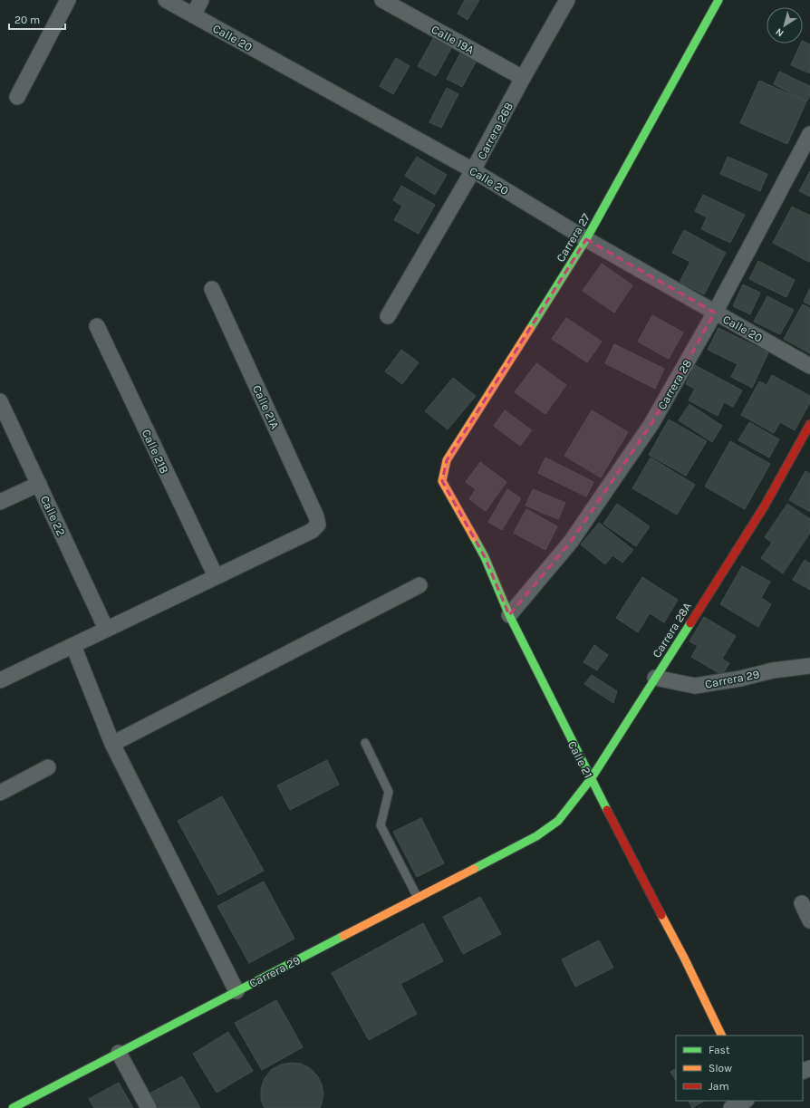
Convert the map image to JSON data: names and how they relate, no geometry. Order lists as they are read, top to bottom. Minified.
{"streets":{"street":["Calle 20","Calle 19A","Carrera 26B","Carrera 27","Carrera 28","Calle 21A","Calle 21B","Calle 22","Carrera 28A","Carrera 29","Calle 21"]},"crossings":[["Calle 20","Carrera 26B"],["Calle 20","Carrera 27"],["Calle 20","Carrera 28"],["Calle 19A","Carrera 26B"],["Carrera 27","Calle 21"],["Carrera 28","Calle 21"],["Calle 21A","Calle 21B"],["Carrera 28A","Carrera 29"],["Carrera 28A","Calle 21"]],"legend":["Fast","Slow","Jam"],"scale_bar":"20 m","north":"bottom left"}
